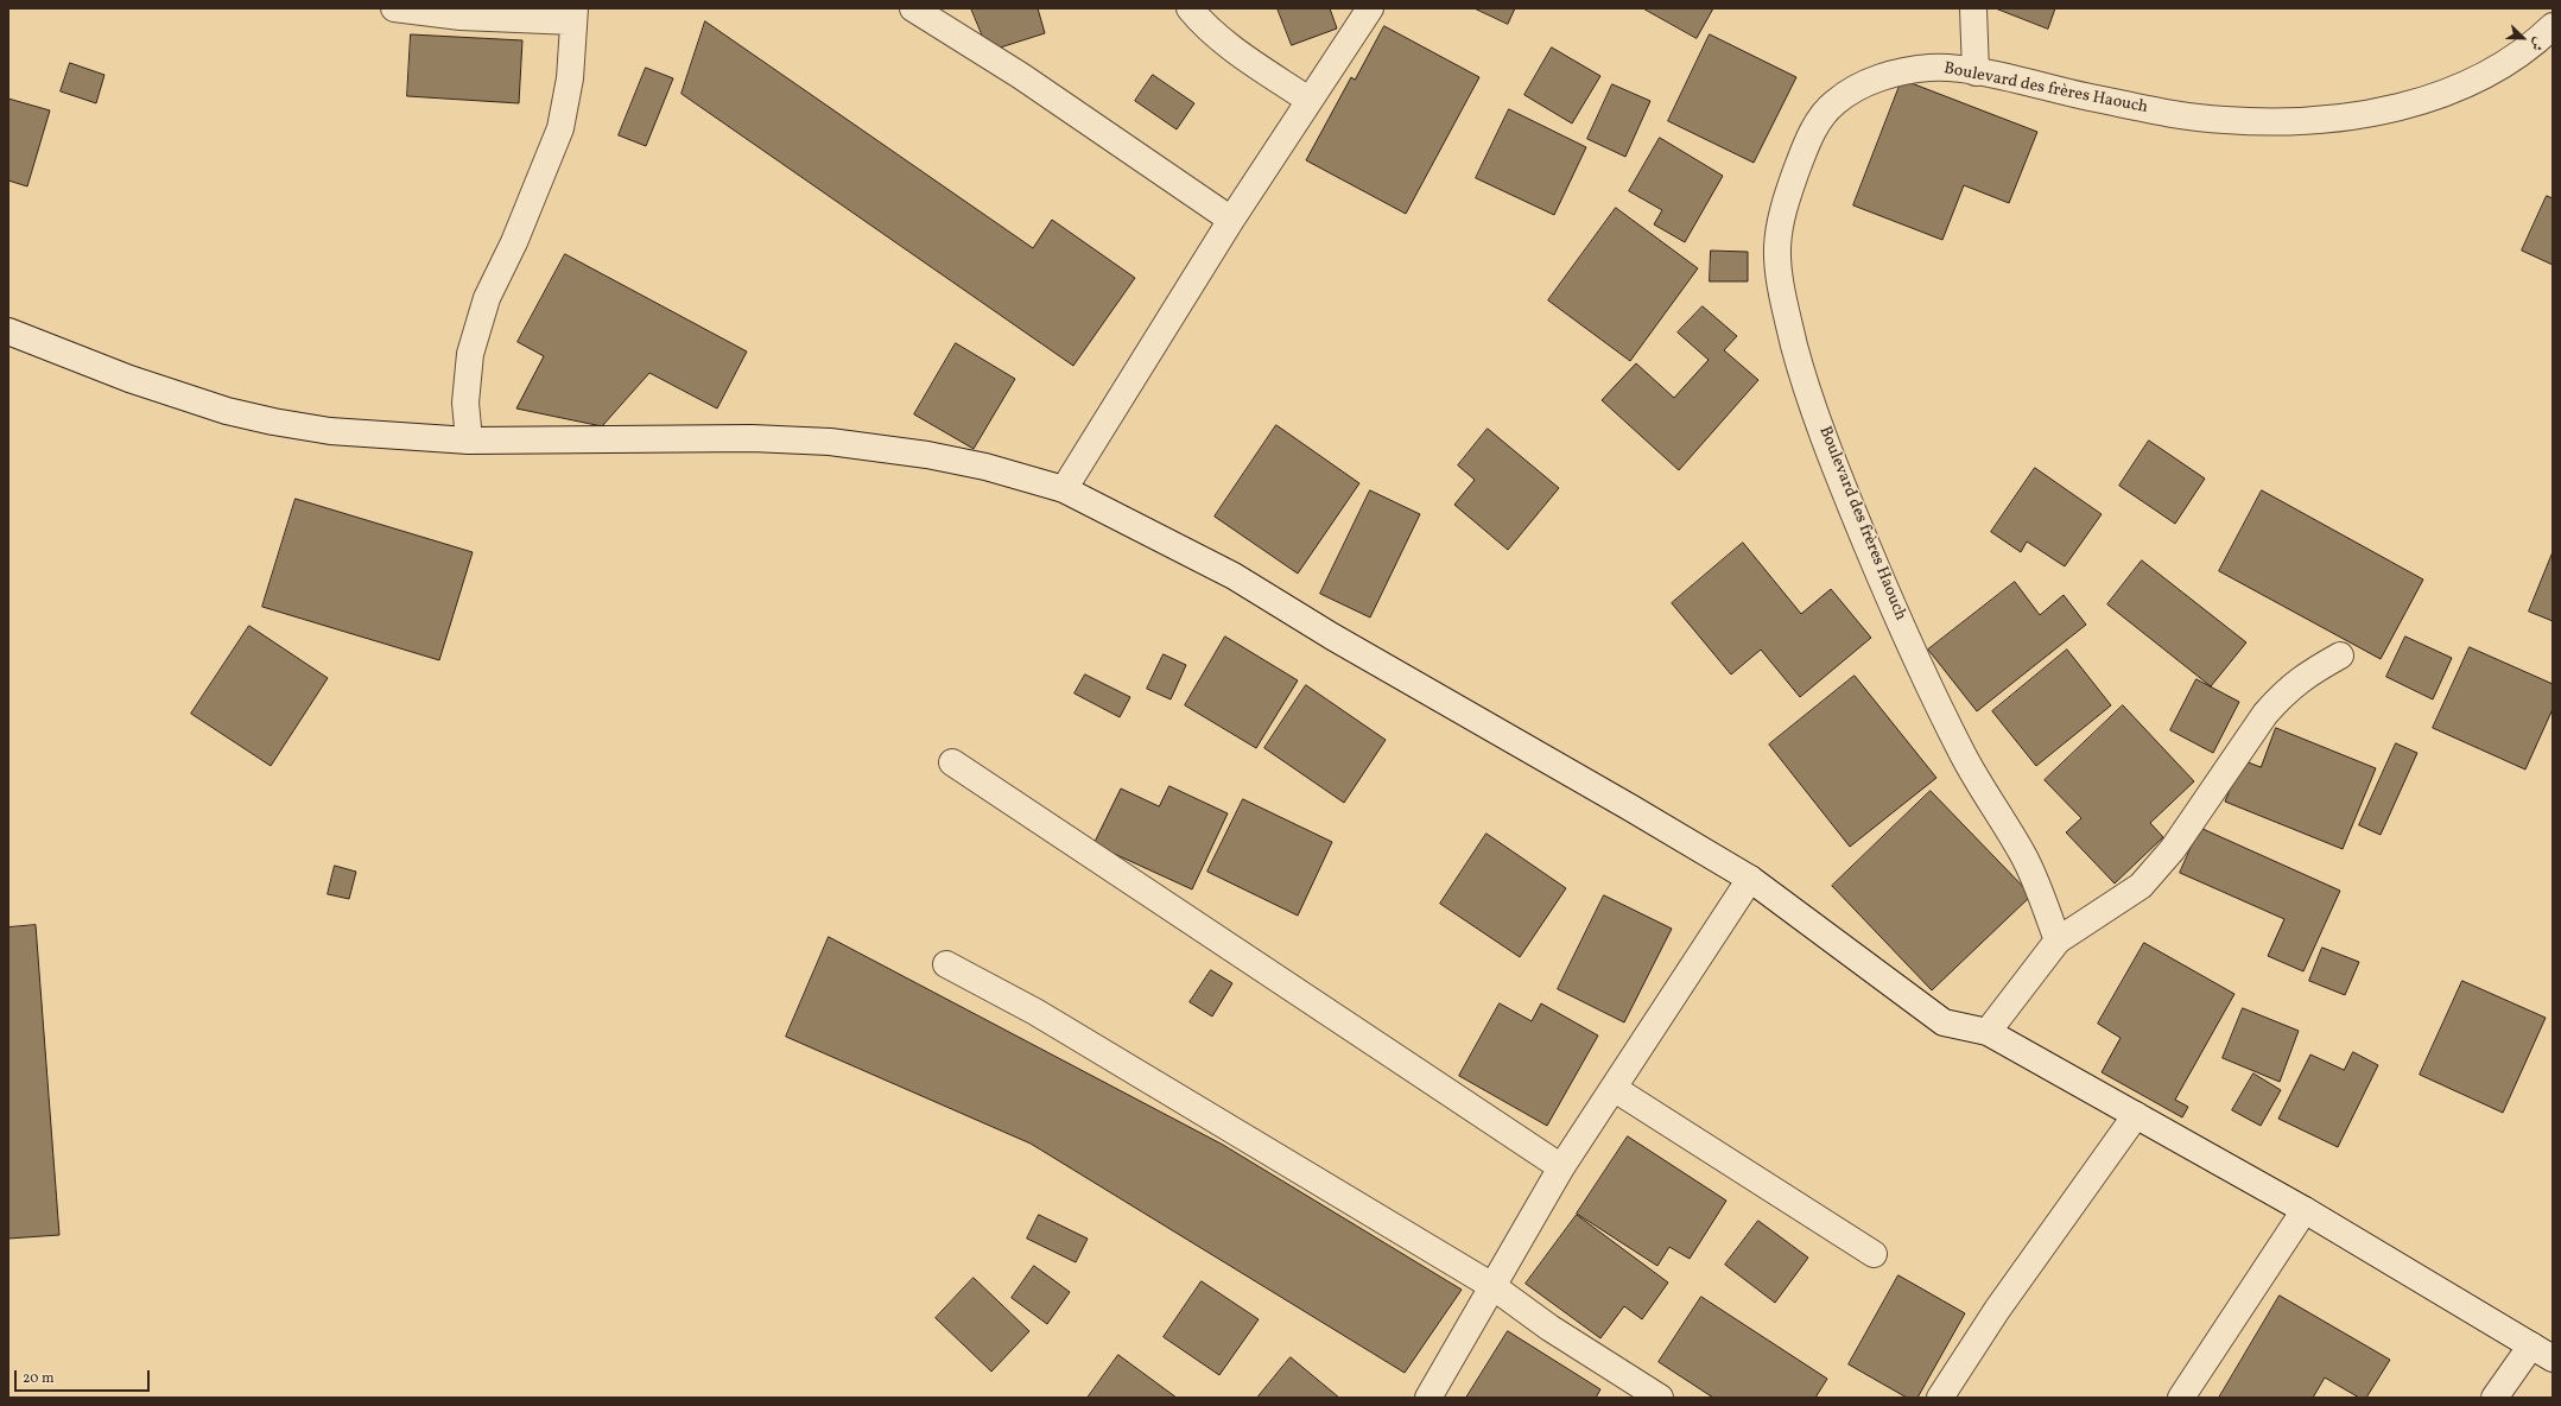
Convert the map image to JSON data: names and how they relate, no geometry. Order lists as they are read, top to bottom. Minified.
{"streets":{"street":["Boulevard des frères Haouch"]},"scale_bar":"20 m","north":"bottom right"}
